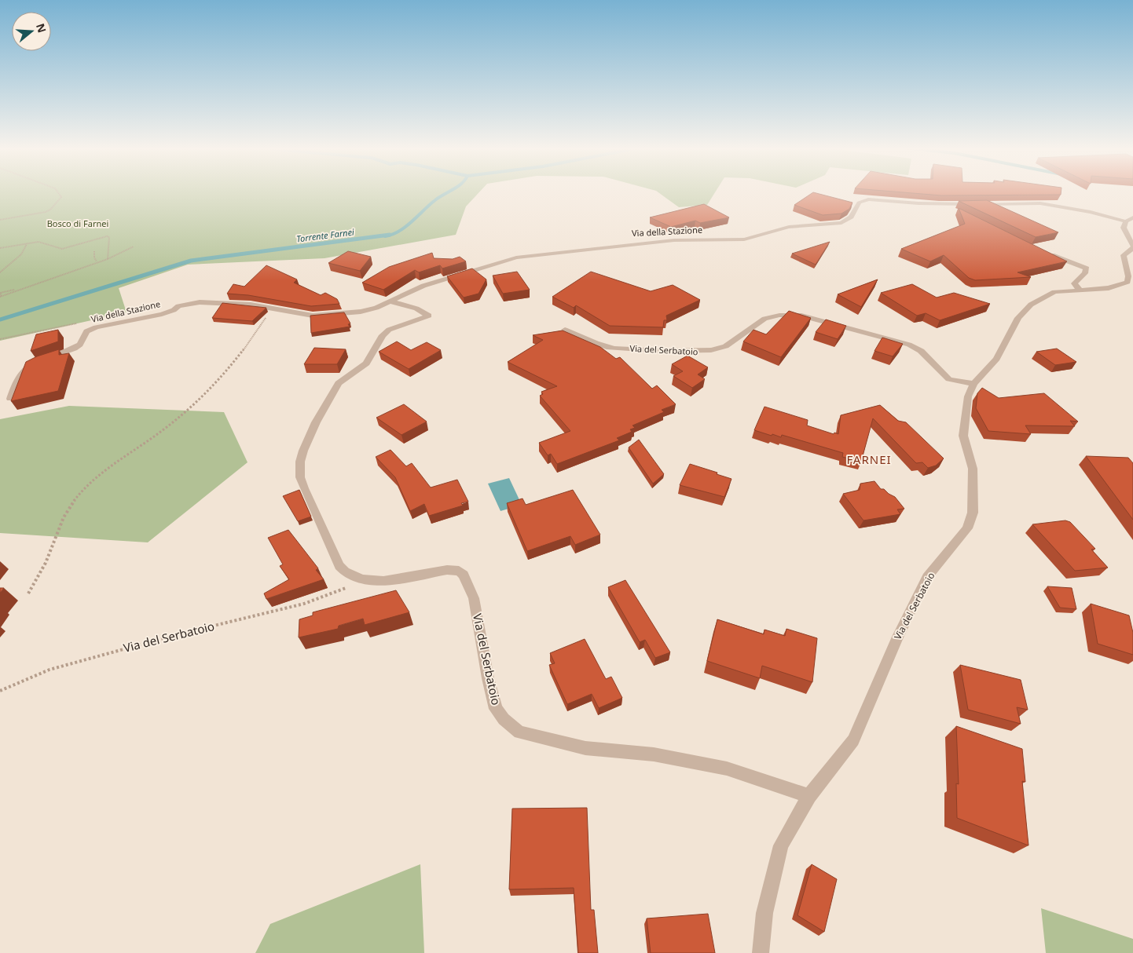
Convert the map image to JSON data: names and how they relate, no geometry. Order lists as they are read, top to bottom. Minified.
{"streets":{"street":["Via della Stazione","Via del Serbatoio"]},"crossings":[["Via della Stazione","Via del Serbatoio"]],"districts":["FARNEI"],"water":["Torrente Farnei"],"parks":["Bosco di Farnei"],"north":"right"}
